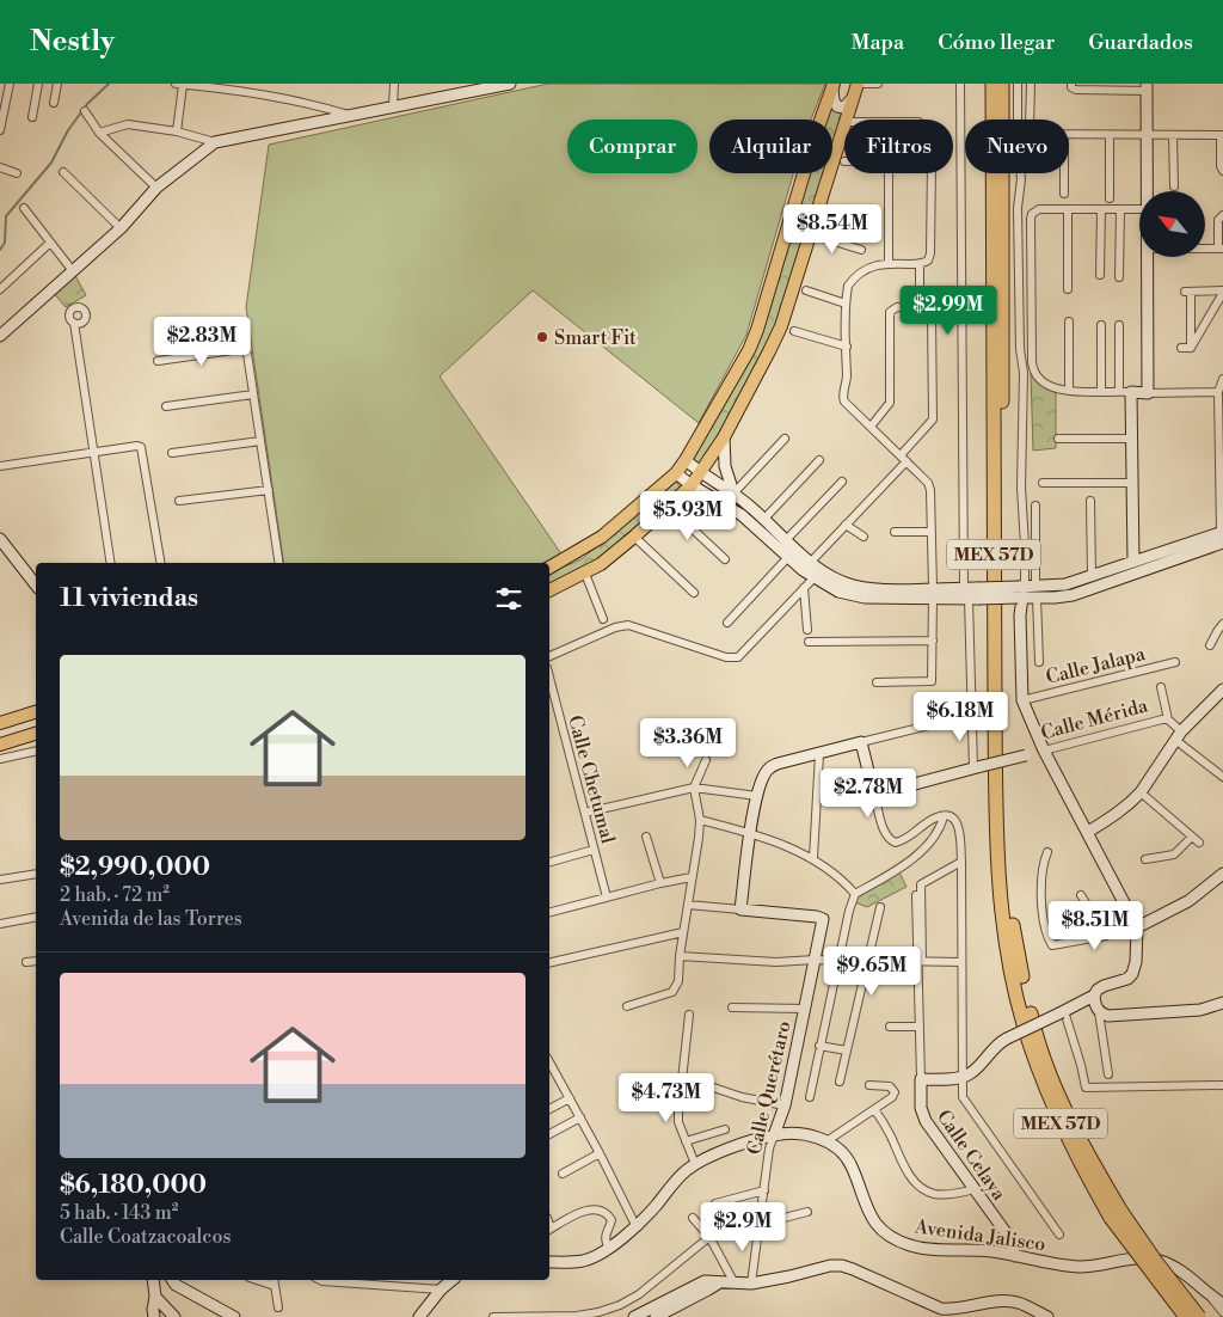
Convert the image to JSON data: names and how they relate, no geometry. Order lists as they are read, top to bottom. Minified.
{"streets":{"highway":["MEX 57D"],"street":["Calle Jalapa","Calle Mérida","Calle Chetumal","Calle Querétaro","Calle Celaya","Avenida Jalisco"]},"crossings":[["Calle Querétaro","Avenida Jalisco"],["Calle Celaya","Avenida Jalisco"]],"places":["Smart Fit"],"north":"top left","page":{"header":"Nestly","nav":["Mapa","Cómo llegar","Guardados"],"chip":["Comprar","Alquilar","Filtros","Nuevo"],"price":["$8.54M","$2.99M","$2.83M","$5.93M","$6.18M","$3.36M","$2.78M","$8.51M","$9.65M","$4.73M","$2.9M"],"heading":"11 viviendas","list":[{"name":"$2,990,000","note":"2 hab. · 72 m² · Avenida de las Torres"},{"name":"$6,180,000","note":"5 hab. · 143 m² · Calle Coatzacoalcos"}]}}
